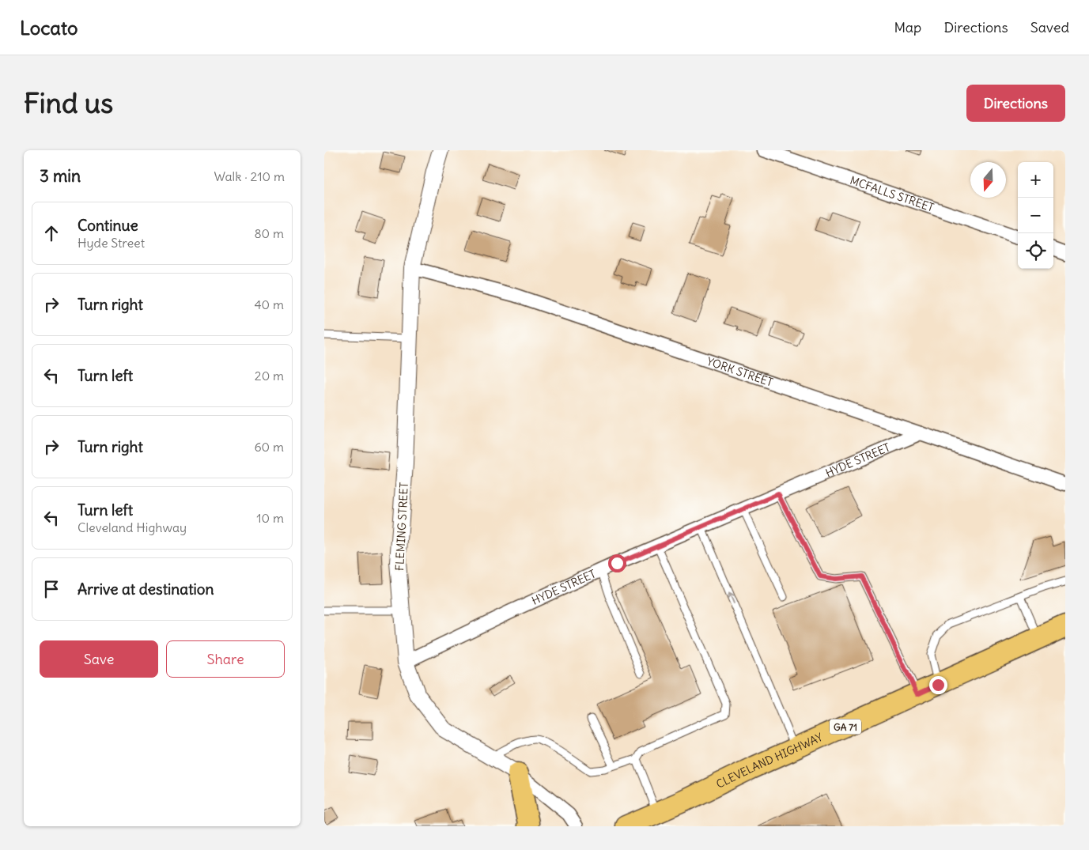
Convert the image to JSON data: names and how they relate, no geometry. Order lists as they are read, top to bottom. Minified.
{"streets":{"main road":["GA 71","CLEVELAND HIGHWAY"],"street":["MCFALLS STREET","YORK STREET","HYDE STREET","FLEMING STREET"]},"crossings":[["YORK STREET","HYDE STREET"],["YORK STREET","FLEMING STREET"],["HYDE STREET","FLEMING STREET"]],"north":"bottom","page":{"header":"Locato","nav":["Map","Directions","Saved"],"buttons":["Directions",["Save","Share"]],"title":"Find us","heading":["3 min","Walk · 210 m"],"map_buttons":["+","−"],"list":[["Continue","Hyde Street","80 m"],["Turn right","40 m"],["Turn left","20 m"],["Turn right","60 m"],["Turn left","Cleveland Highway","10 m"],"Arrive at destination"]}}
